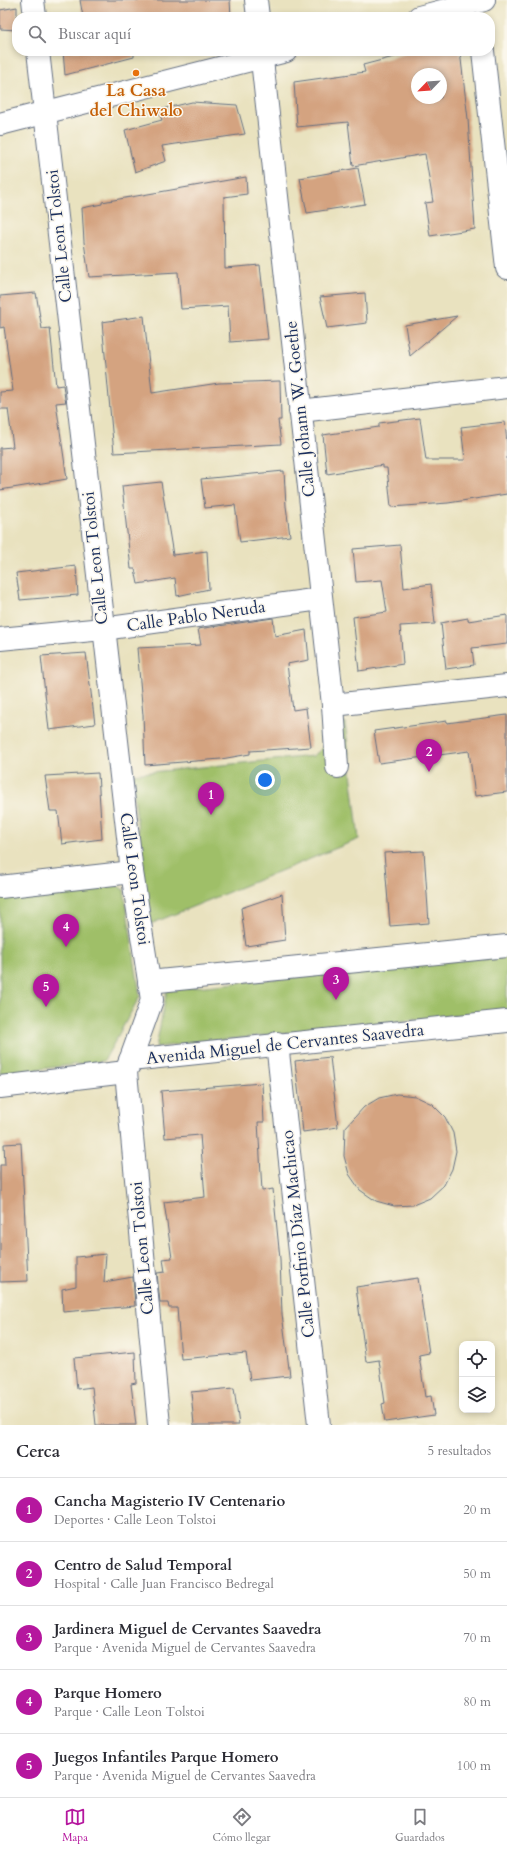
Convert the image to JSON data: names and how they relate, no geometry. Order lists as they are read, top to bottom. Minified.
{"streets":{"street":["Calle Leon Tolstoi","Calle Johann W. Goethe","Calle Pablo Neruda","Avenida Miguel de Cervantes Saavedra","Calle Porfirio Díaz Machicao"]},"crossings":[["Calle Leon Tolstoi","Calle Pablo Neruda"],["Calle Leon Tolstoi","Avenida Miguel de Cervantes Saavedra"],["Calle Johann W. Goethe","Calle Pablo Neruda"],["Avenida Miguel de Cervantes Saavedra","Calle Porfirio Díaz Machicao"]],"places":["La Casa del Chiwalo"],"north":"bottom left","page":{"search":"Buscar aquí","pins":["2","1","4","3","5"],"heading":["Cerca","5 resultados"],"list":[{"mark":"1","name":"Cancha Magisterio IV Centenario","note":"Deportes · Calle Leon Tolstoi","value":"20 m"},{"mark":"2","name":"Centro de Salud Temporal","note":"Hospital · Calle Juan Francisco Bedregal","value":"50 m"},{"mark":"3","name":"Jardinera Miguel de Cervantes Saavedra","note":"Parque · Avenida Miguel de Cervantes Saavedra","value":"70 m"},{"mark":"4","name":"Parque Homero","note":"Parque · Calle Leon Tolstoi","value":"80 m"},{"mark":"5","name":"Juegos Infantiles Parque Homero","note":"Parque · Avenida Miguel de Cervantes Saavedra","value":"100 m"}],"nav":["Mapa","Cómo llegar","Guardados"]}}
